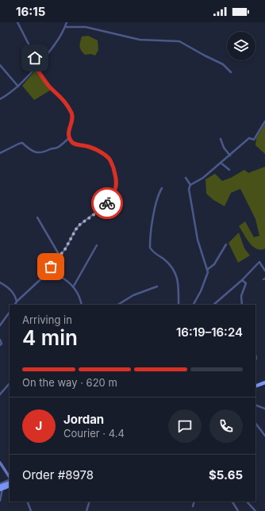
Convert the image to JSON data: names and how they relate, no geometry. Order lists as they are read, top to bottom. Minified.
{"page":{"status":"16:15","heading":["4 min","Arriving in","16:19–16:24"],"panel":["Jordan","Courier · 4.4","Order #8978","$5.65"],"bar":"On the way · 620 m","round":"J"}}
